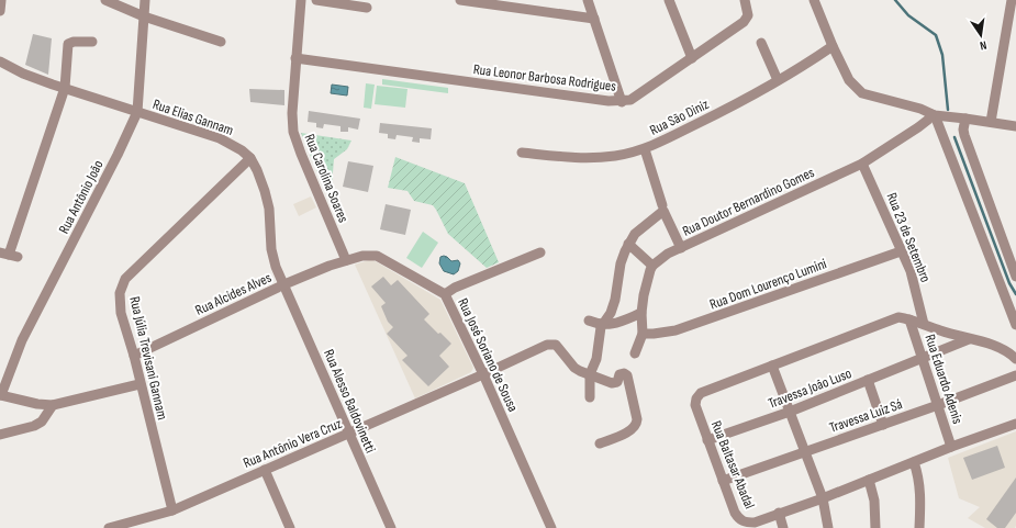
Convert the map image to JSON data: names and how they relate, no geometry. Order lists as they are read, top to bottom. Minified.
{"streets":{"street":["Rua Leonor Barbosa Rodrigues","Rua Elias Gannam","Rua São Diniz","Rua Carolina Soares","Rua Antônio João","Rua Doutor Bernardino Gomes","Rua 23 de Setembro","Rua Dom Lourenço Lumini","Rua Alcides Alves","Rua José Soriano de Sousa","Rua Júlia Trevisani Gannam","Rua Eduardo Adenis","Travessa João Luso","Rua Alesso Baldovinetti","Travessa Luiz Sá","Rua Antônio Vera Cruz","Rua Baltasar Abadal"]},"crossings":[["Rua Leonor Barbosa Rodrigues","Rua Carolina Soares"],["Rua Elias Gannam","Rua Antônio João"],["Rua Elias Gannam","Rua Alcides Alves"],["Rua Elias Gannam","Rua Júlia Trevisani Gannam"],["Rua Elias Gannam","Rua Alesso Baldovinetti"],["Rua Carolina Soares","Rua Alcides Alves"],["Rua Carolina Soares","Rua José Soriano de Sousa"],["Rua Doutor Bernardino Gomes","Rua 23 de Setembro"],["Rua 23 de Setembro","Rua Dom Lourenço Lumini"],["Rua 23 de Setembro","Rua Baltasar Abadal"],["Rua Alcides Alves","Rua José Soriano de Sousa"],["Rua Alcides Alves","Rua Júlia Trevisani Gannam"],["Rua Alcides Alves","Rua Alesso Baldovinetti"],["Rua José Soriano de Sousa","Rua Antônio Vera Cruz"],["Rua Júlia Trevisani Gannam","Rua Antônio Vera Cruz"],["Rua Eduardo Adenis","Travessa João Luso"],["Rua Eduardo Adenis","Travessa Luiz Sá"],["Rua Eduardo Adenis","Rua Baltasar Abadal"],["Travessa João Luso","Rua Baltasar Abadal"],["Rua Alesso Baldovinetti","Rua Antônio Vera Cruz"],["Travessa Luiz Sá","Rua Baltasar Abadal"]],"north":"bottom"}
